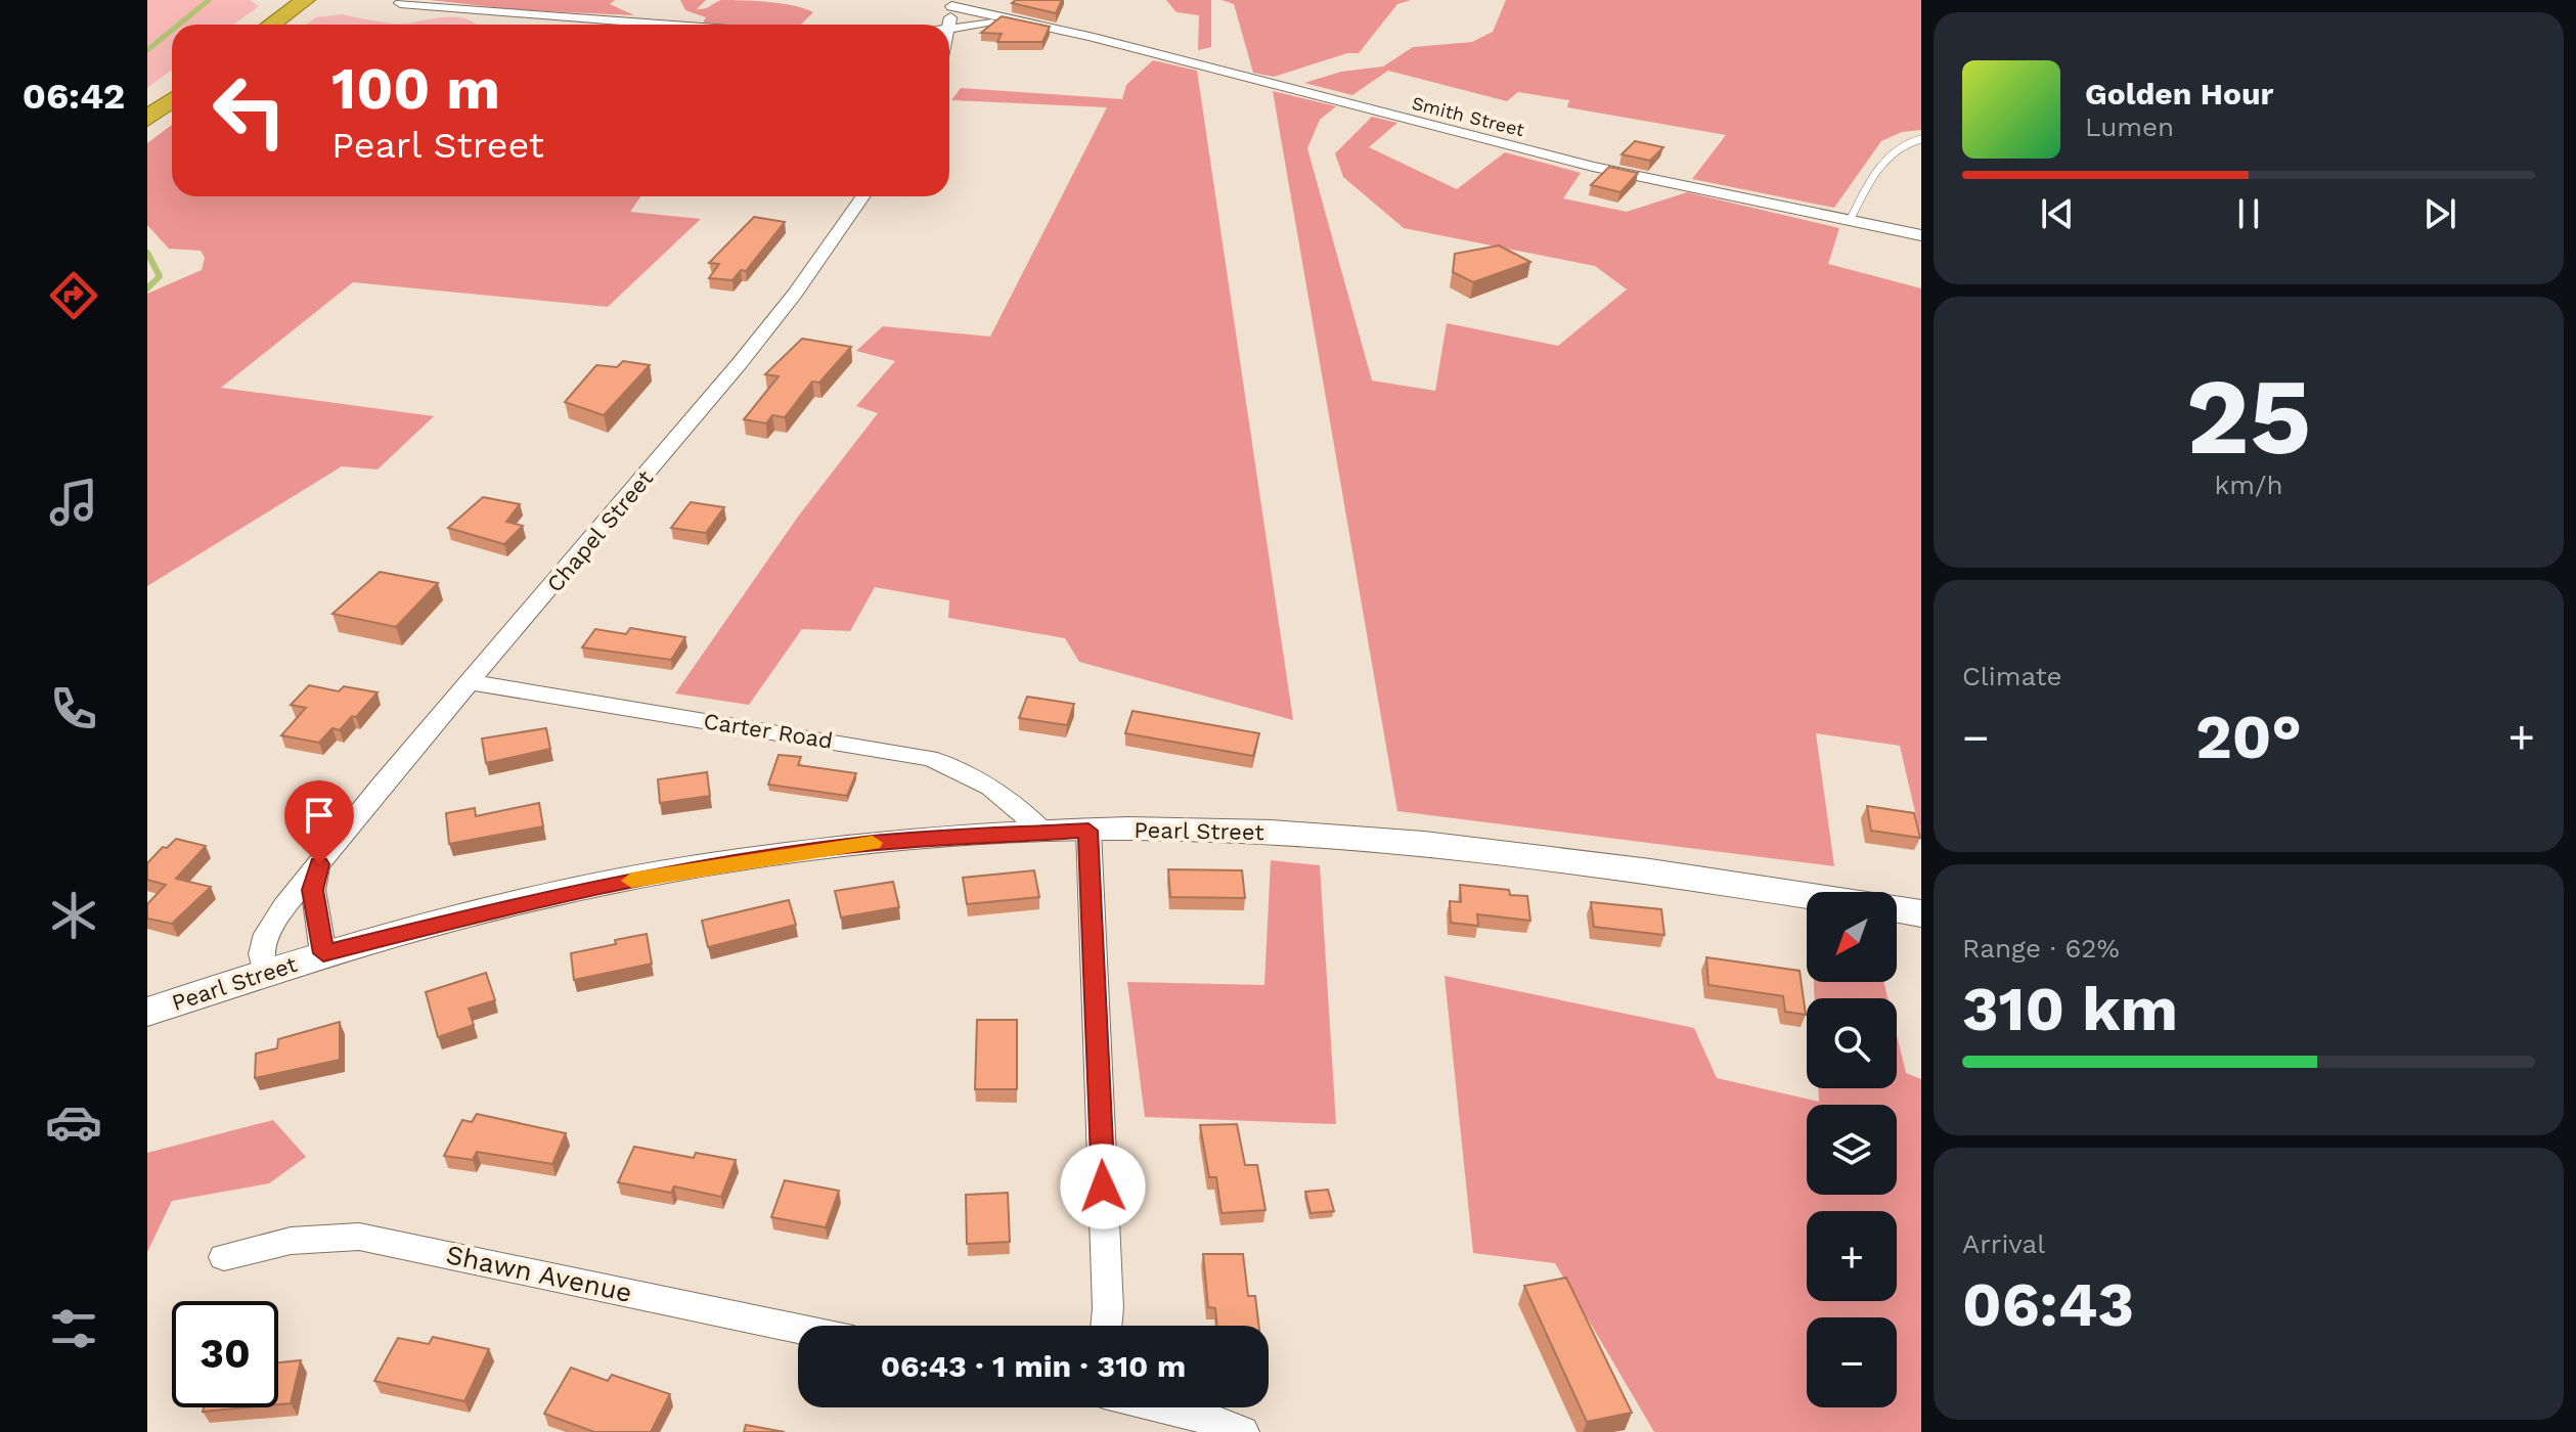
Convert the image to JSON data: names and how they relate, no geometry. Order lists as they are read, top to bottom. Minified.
{"streets":{"main road":["Pearl Street"],"street":["Smith Street","Chapel Street","Carter Road","Shawn Avenue"]},"crossings":[["Chapel Street","Carter Road"],["Chapel Street","Pearl Street"],["Carter Road","Pearl Street"]],"north":"bottom left","page":{"tabs":"06:42","turn":["100 m","Pearl Street"],"song":["Golden Hour","Lumen"],"tile":[["25","km/h"],"Climate",["Range · 62%","310 km"],["Arrival","06:43"]],"heat":["−","20°","+"],"map_buttons":["+","−"],"limit":"30","trip":"06:43 · 1 min · 310 m"}}
